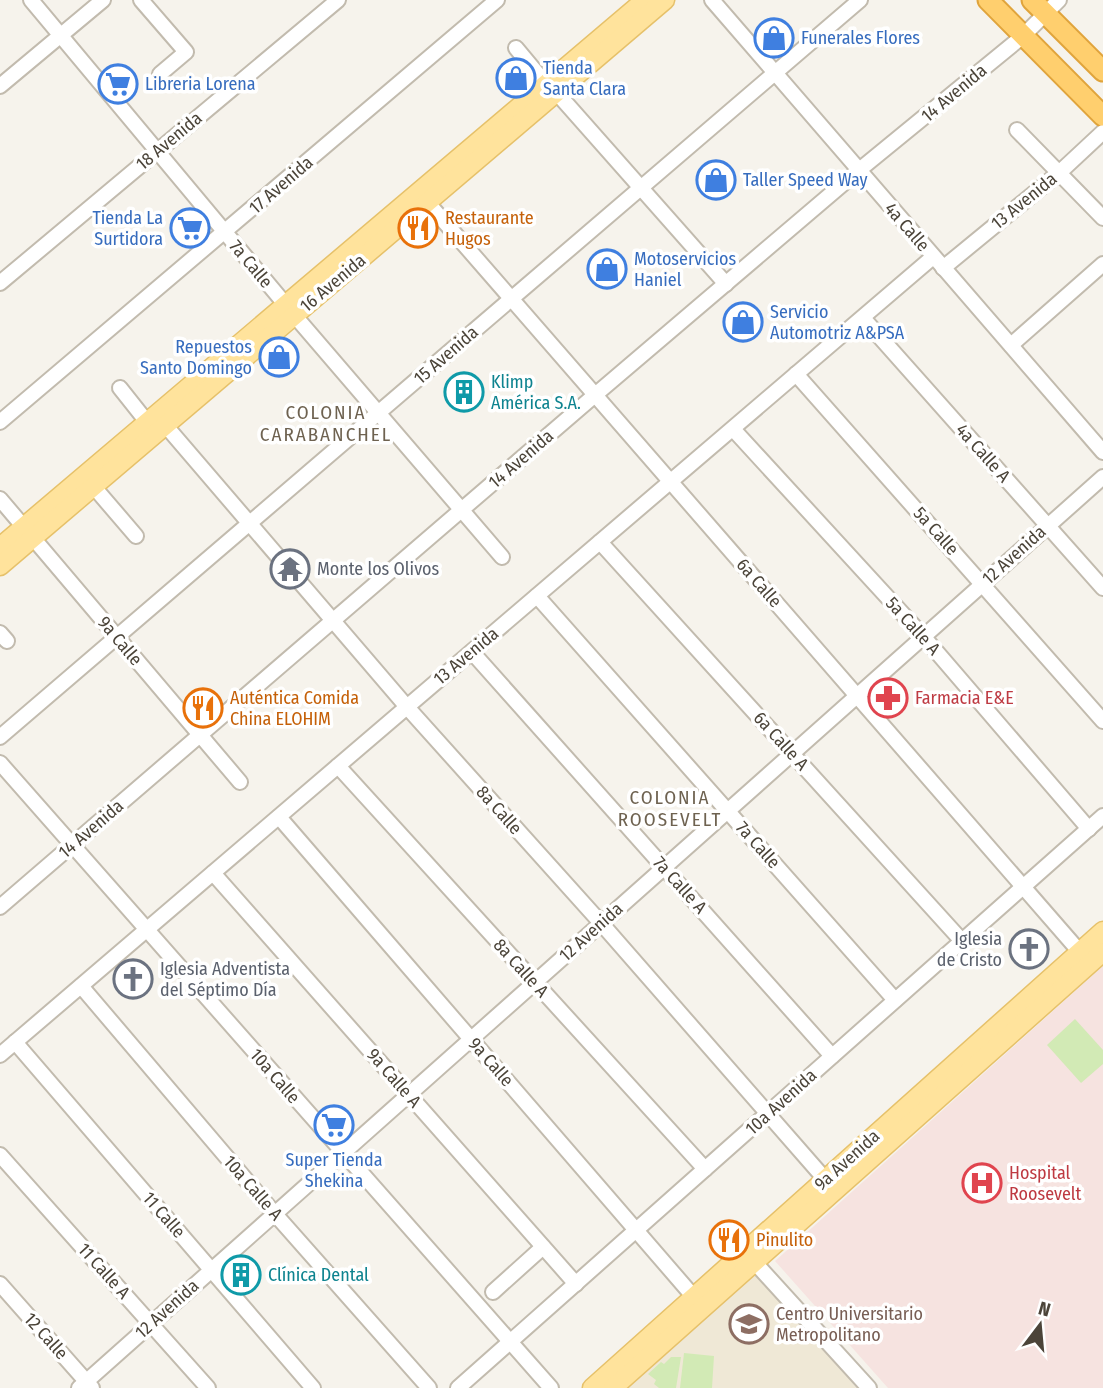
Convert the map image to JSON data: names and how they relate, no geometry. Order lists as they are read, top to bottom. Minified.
{"streets":{"main road":["16 Avenida","9a Avenida"],"street":["14 Avenida","18 Avenida","17 Avenida","13 Avenida","4a Calle","7a Calle","15 Avenida","4a Calle A","5a Calle","12 Avenida","6a Calle","5a Calle A","9a Calle","6a Calle A","8a Calle","7a Calle A","8a Calle A","10a Calle","9a Calle A","10a Avenida","10a Calle A","11 Calle","11 Calle A","12 Calle"]},"crossings":[["14 Avenida","4a Calle"],["14 Avenida","7a Calle"],["14 Avenida","6a Calle"],["14 Avenida","9a Calle"],["14 Avenida","8a Calle"],["14 Avenida","10a Calle"],["18 Avenida","7a Calle"],["17 Avenida","7a Calle"],["13 Avenida","4a Calle"],["13 Avenida","7a Calle"],["13 Avenida","4a Calle A"],["13 Avenida","5a Calle"],["13 Avenida","6a Calle"],["13 Avenida","5a Calle A"],["13 Avenida","9a Calle"],["13 Avenida","6a Calle A"],["13 Avenida","8a Calle"],["13 Avenida","7a Calle A"],["13 Avenida","8a Calle A"],["13 Avenida","10a Calle"],["13 Avenida","9a Calle A"],["13 Avenida","10a Calle A"],["13 Avenida","11 Calle"],["4a Calle","15 Avenida"],["7a Calle","16 Avenida"],["7a Calle","15 Avenida"],["7a Calle","12 Avenida"],["7a Calle","10a Avenida"],["16 Avenida","6a Calle"],["16 Avenida","9a Calle"],["16 Avenida","8a Calle"],["15 Avenida","6a Calle"],["15 Avenida","9a Calle"],["15 Avenida","8a Calle"],["4a Calle A","12 Avenida"],["5a Calle","12 Avenida"],["12 Avenida","6a Calle"],["12 Avenida","5a Calle A"],["12 Avenida","9a Calle"],["12 Avenida","6a Calle A"],["12 Avenida","8a Calle"],["12 Avenida","7a Calle A"],["12 Avenida","8a Calle A"],["12 Avenida","10a Calle"],["12 Avenida","9a Calle A"],["12 Avenida","10a Calle A"],["12 Avenida","11 Calle"],["12 Avenida","11 Calle A"],["12 Avenida","12 Calle"],["6a Calle","10a Avenida"],["6a Calle","9a Avenida"],["5a Calle A","10a Avenida"],["9a Calle","10a Avenida"],["9a Calle","9a Avenida"],["6a Calle A","10a Avenida"],["8a Calle","10a Avenida"],["8a Calle","9a Avenida"],["7a Calle A","10a Avenida"],["8a Calle A","10a Avenida"],["10a Calle","10a Avenida"],["9a Calle A","10a Avenida"]],"districts":["COLONIA CARABANCHEL","COLONIA ROOSEVELT"],"places":{"shop":["Funerales Flores","Tienda Santa Clara","Taller Speed Way","Motoservicios Haniel","Servicio Automotriz A&PSA","Repuestos Santo Domingo"],"supermarket":["Libreria Lorena","Tienda La Surtidora","Super Tienda Shekina"],"restaurant":["Restaurante Hugos","Auténtica Comida China ELOHIM","Pinulito"],"building":["Klimp América S.A.","Clínica Dental"],"temple":["Monte los Olivos"],"pharmacy":["Farmacia E&E"],"church":["Iglesia de Cristo","Iglesia Adventista del Séptimo Día"],"hospital":["Hospital Roosevelt"],"school or university":["Centro Universitario Metropolitano"]},"north":"top"}
